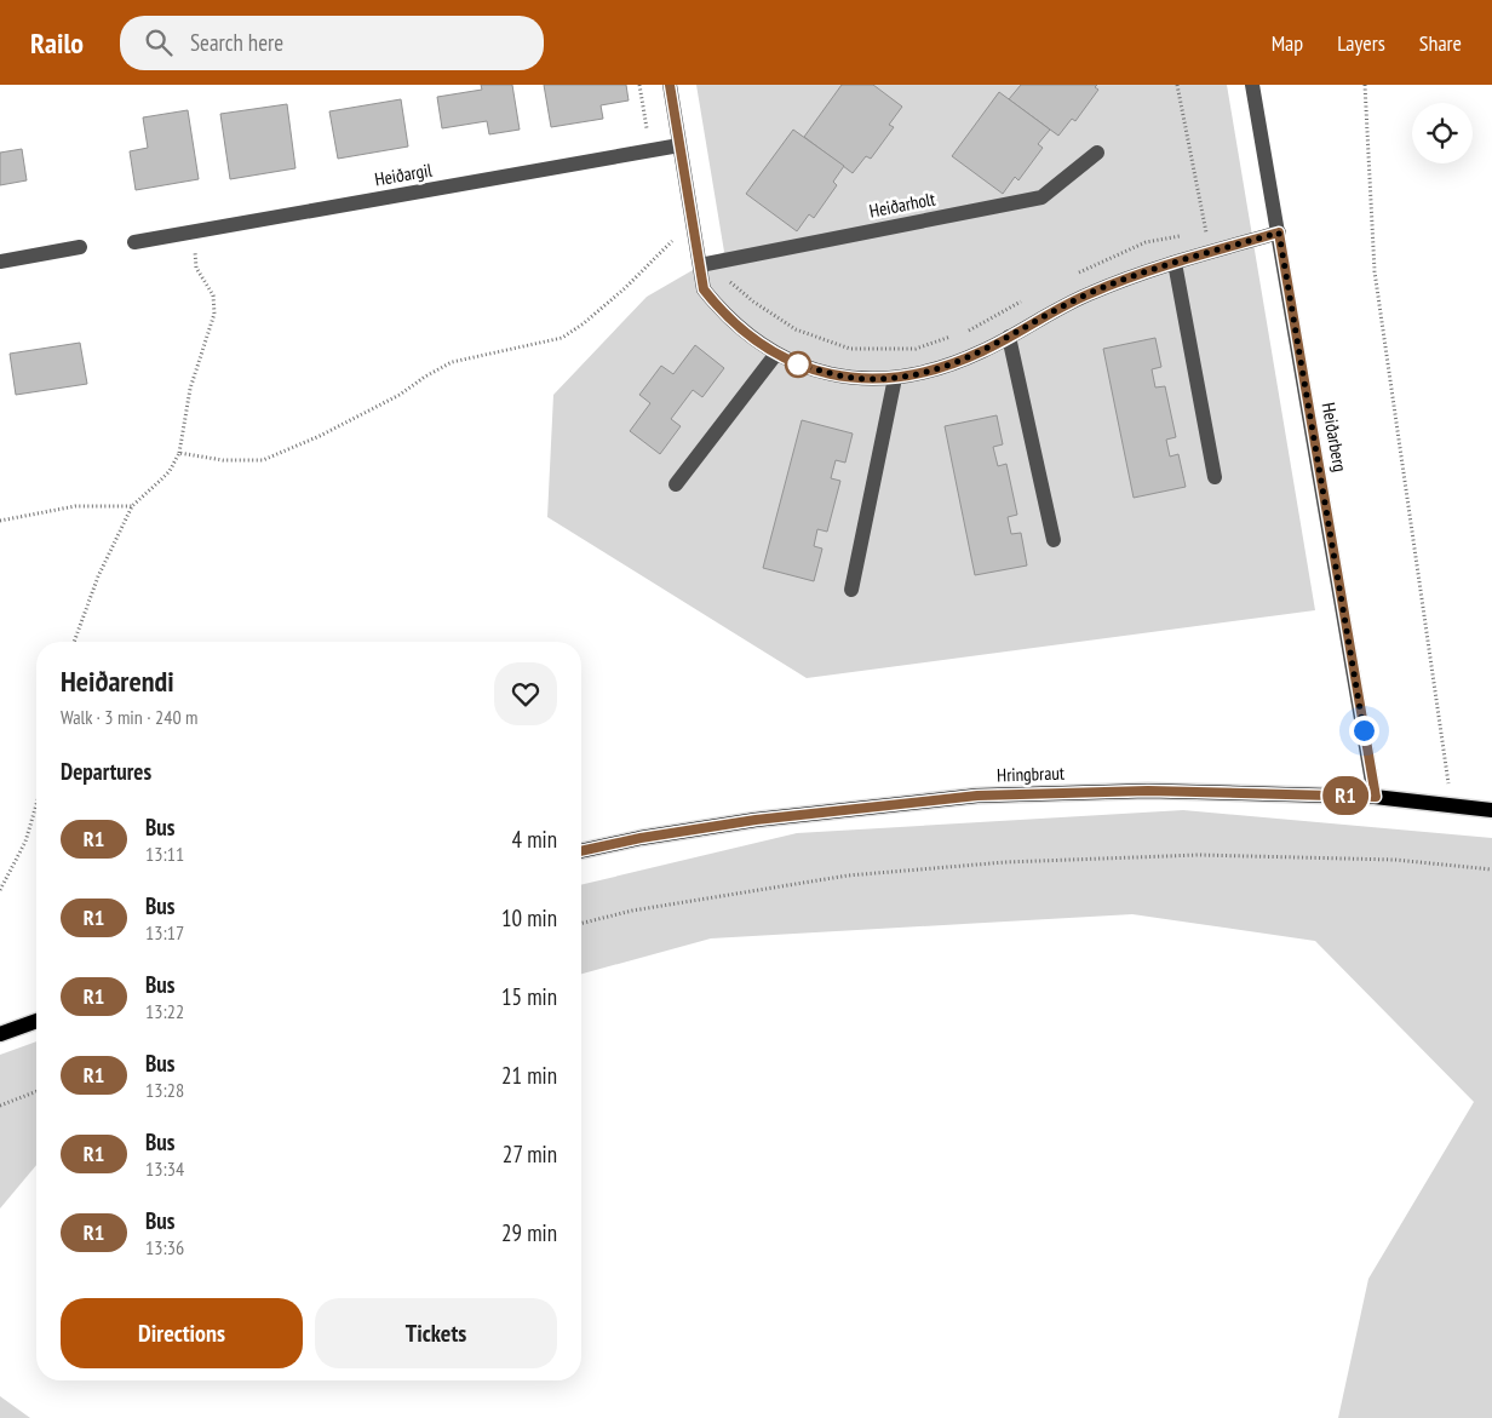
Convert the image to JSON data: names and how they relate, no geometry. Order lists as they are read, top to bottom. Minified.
{"streets":{"main road":["Hringbraut"],"street":["Heiðargil","Heiðarholt","Heiðarberg"]},"crossings":[["Heiðarberg","Hringbraut"]],"lines":["bus line R1"],"page":{"header":"Railo","search":"Search here","nav":["Map","Layers","Share"],"on_map":"R1","heading":[["Heiðarendi","Walk · 3 min · 240 m"],"Departures"],"list":[{"mark":"R1","name":"Bus","note":"13:11","value":"4 min"},{"mark":"R1","name":"Bus","note":"13:17","value":"10 min"},{"mark":"R1","name":"Bus","note":"13:22","value":"15 min"},{"mark":"R1","name":"Bus","note":"13:28","value":"21 min"},{"mark":"R1","name":"Bus","note":"13:34","value":"27 min"},{"mark":"R1","name":"Bus","note":"13:36","value":"29 min"}],"buttons":["Directions","Tickets"]}}
